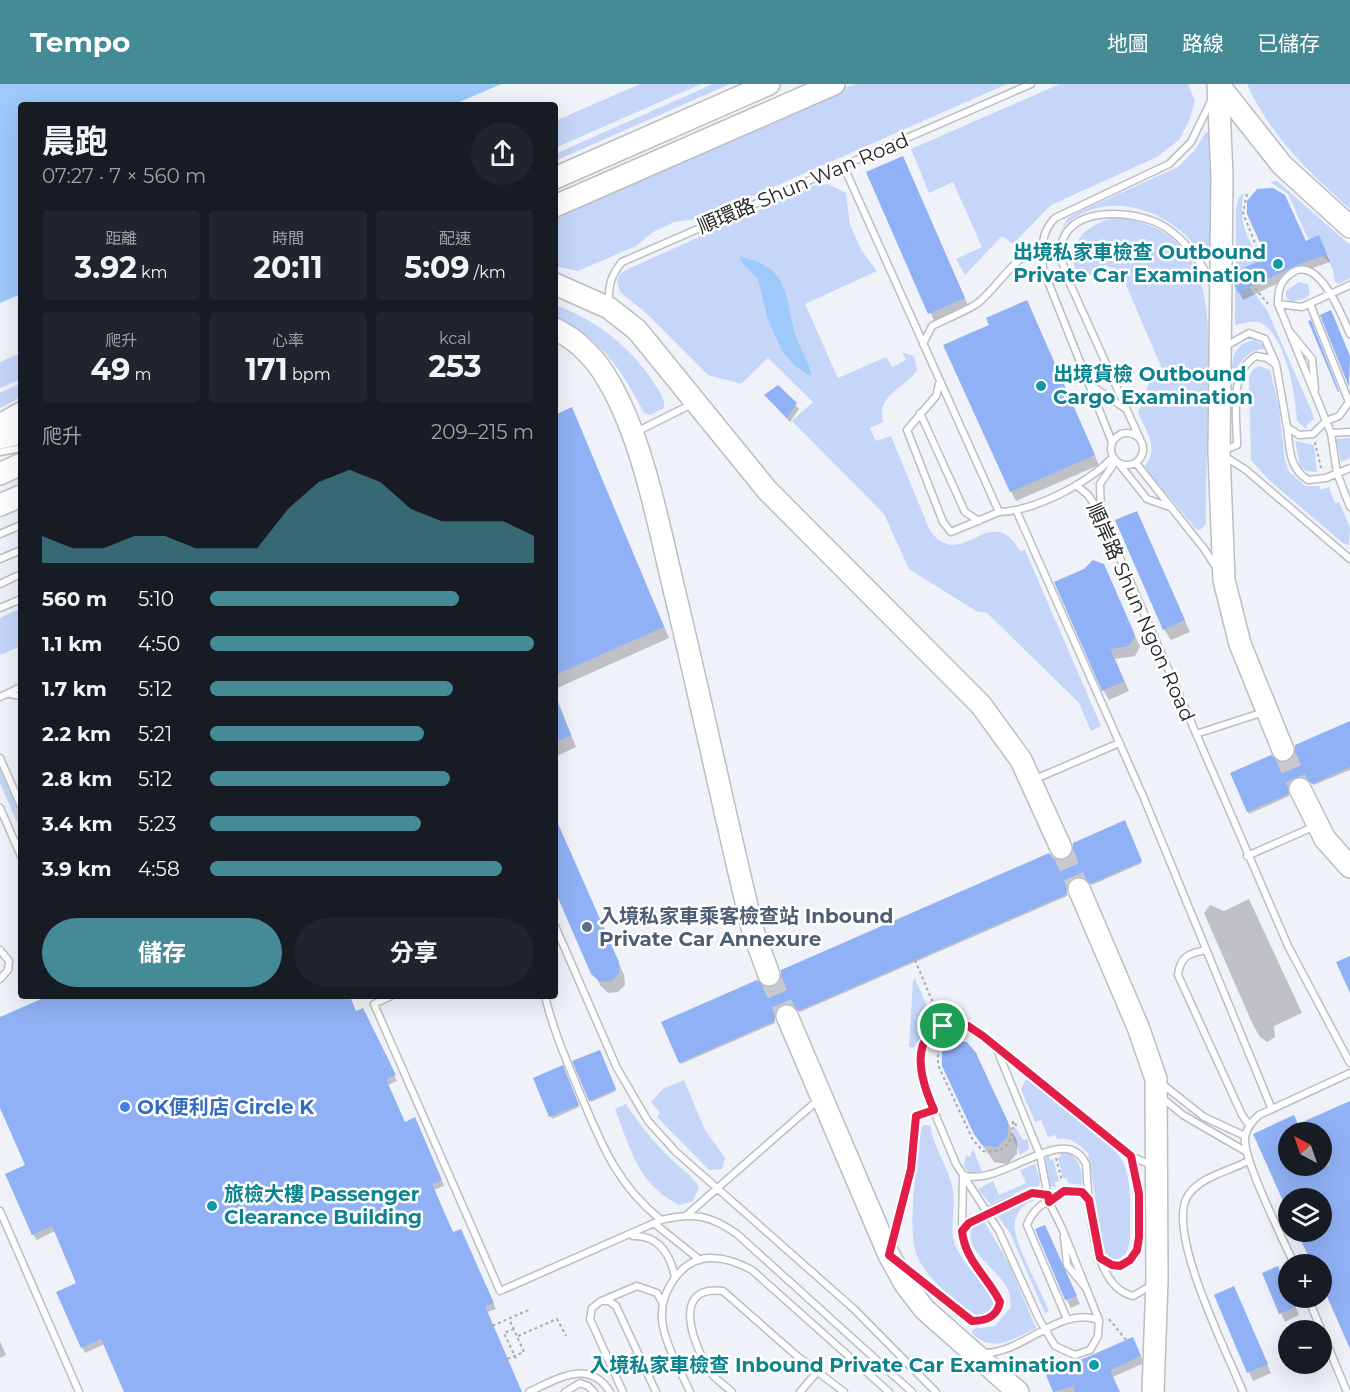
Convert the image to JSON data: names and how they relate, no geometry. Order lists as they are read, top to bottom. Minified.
{"streets":{"lane":["順環路 Shun Wan Road","順岸路 Shun Ngon Road"]},"places":["出境私家車檢查 Outbound Private Car Examination","出境貨檢 Outbound Cargo Examination","入境私家車乘客檢查站 Inbound Private Car Annexure","OK便利店 Circle K","旅檢大樓 Passenger Clearance Building","入境私家車檢查 Inbound Private Car Examination"],"north":"top left","page":{"header":"Tempo","nav":["地圖","路線","已儲存"],"heading":["晨跑","07:27 · 7 × 560 m"],"stats":[["距離","3.92 km"],["時間","20:11"],["配速","5:09 /km"],["爬升","49 m"],["心率","171 bpm"],["kcal","253"]],"chart":["爬升","209–215 m"],"list":[{"name":"560 m","note":"5:10"},{"name":"1.1 km","note":"4:50"},{"name":"1.7 km","note":"5:12"},{"name":"2.2 km","note":"5:21"},{"name":"2.8 km","note":"5:12"},{"name":"3.4 km","note":"5:23"},{"name":"3.9 km","note":"4:58"}],"buttons":["儲存","分享"],"map_buttons":["+","−"]}}
